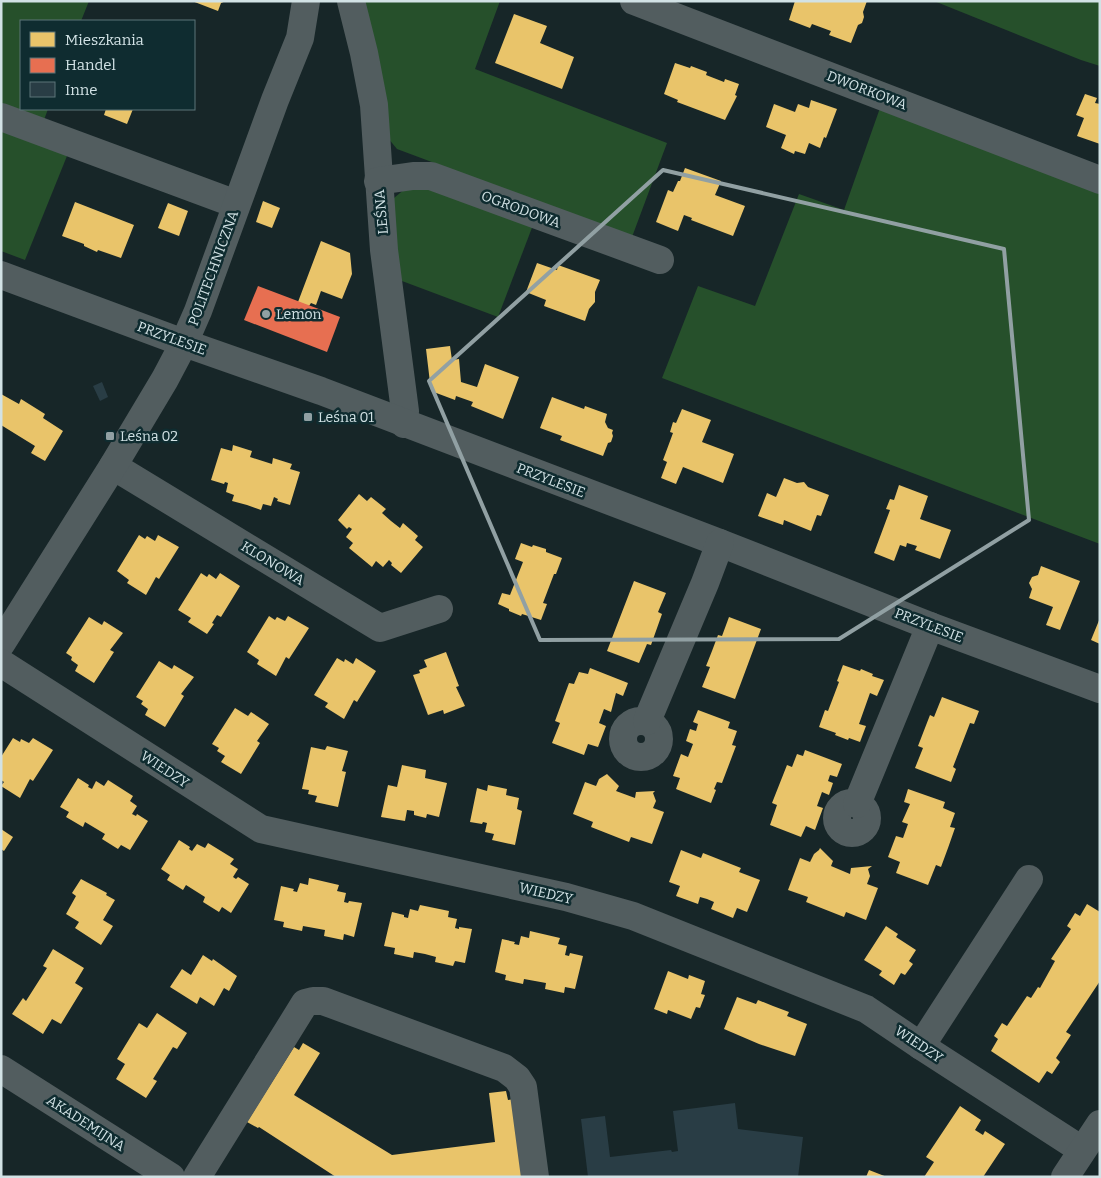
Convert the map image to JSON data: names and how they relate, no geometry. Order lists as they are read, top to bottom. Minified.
{"streets":{"street":["DWORKOWA","OGRODOWA","LEŚNA","POLITECHNICZNA","PRZYLESIE","KLONOWA","WIEDZY","AKADEMIJNA"]},"crossings":[["OGRODOWA","LEŚNA"],["LEŚNA","PRZYLESIE"],["POLITECHNICZNA","PRZYLESIE"],["POLITECHNICZNA","KLONOWA"]],"places":{"other":["Lemon"],"transit":["Leśna 01","Leśna 02"]},"legend":["Mieszkania","Handel","Inne"]}
